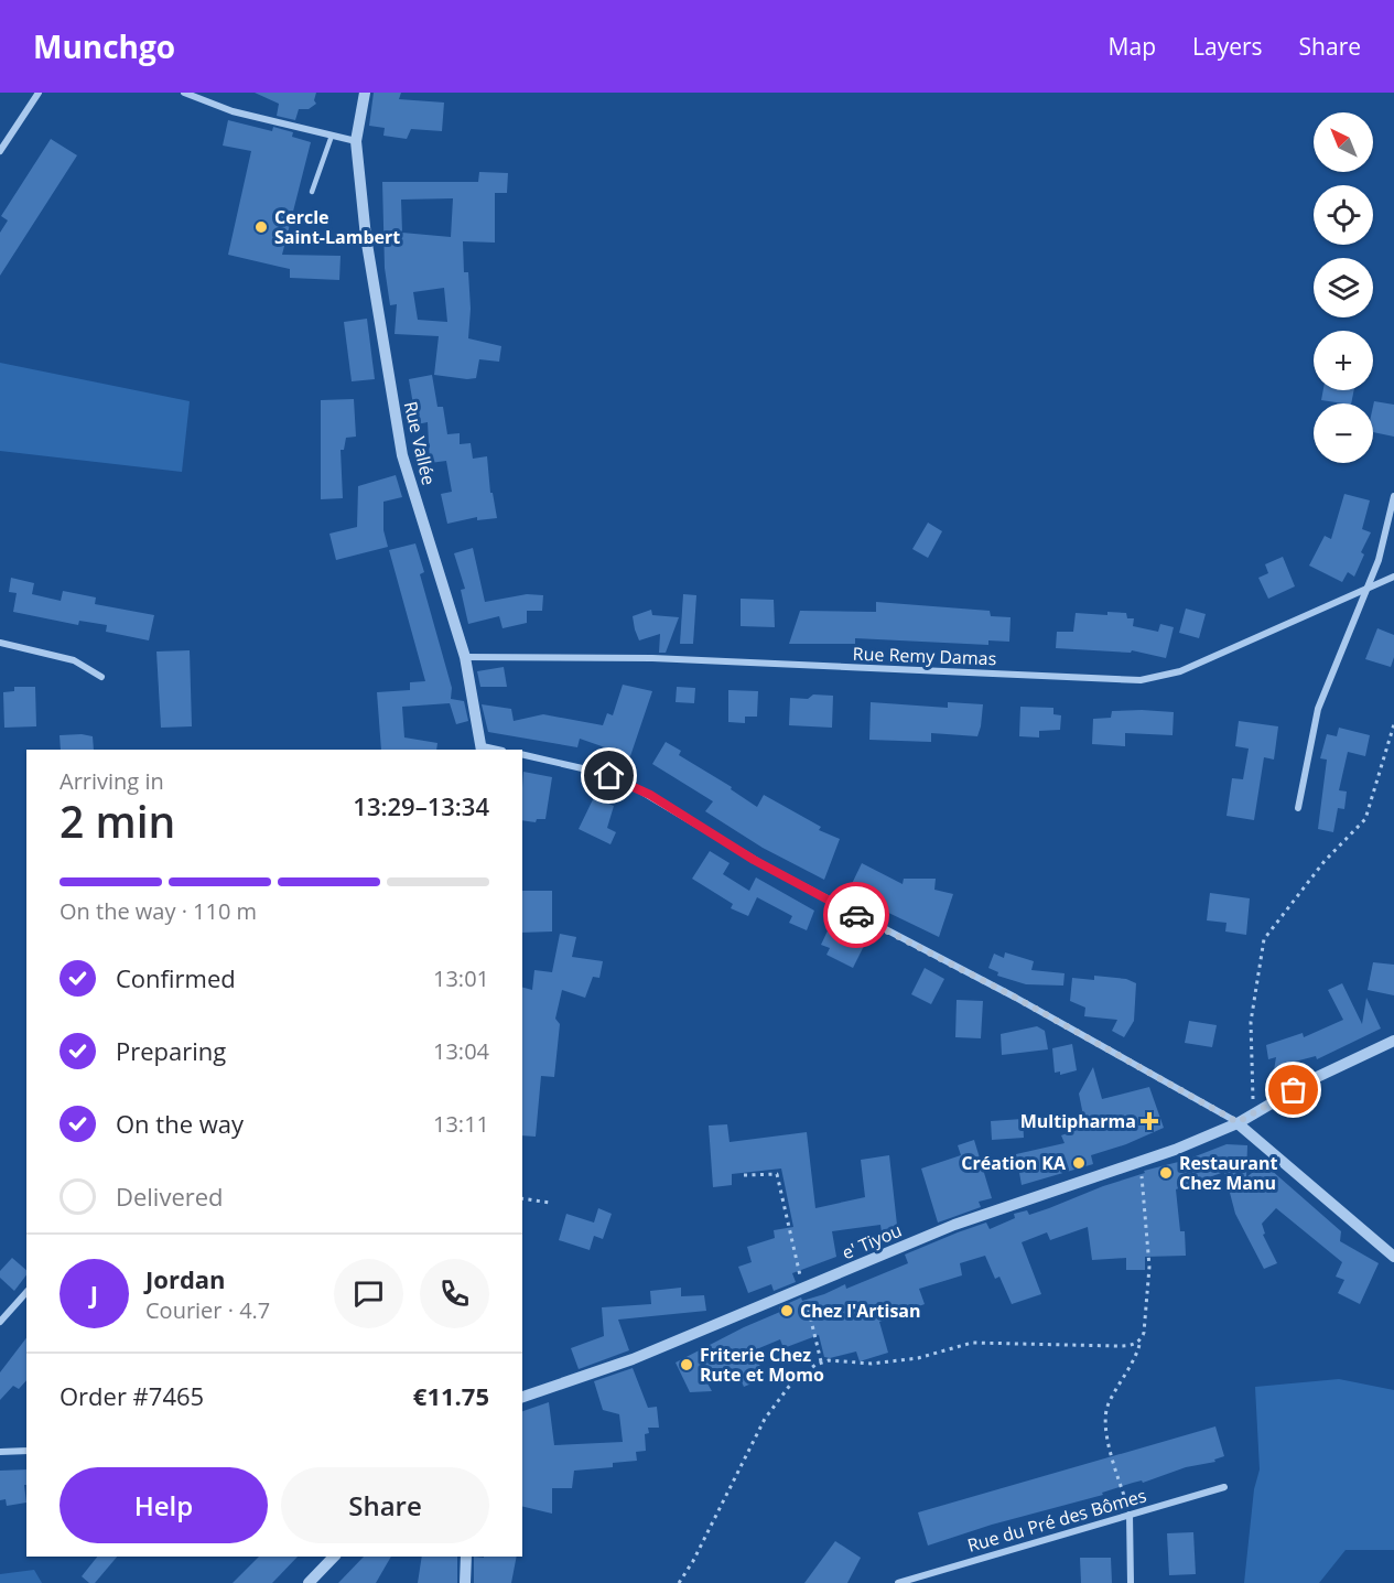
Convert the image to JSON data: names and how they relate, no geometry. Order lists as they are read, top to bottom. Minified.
{"streets":{"street":["Rue Vallée","Rue Remy Damas","e' Tiyou","Rue du Pré des Bômes"]},"crossings":[["Rue Vallée","Rue Remy Damas"]],"places":{"other":["Cercle Saint-Lambert","Création KA","Restaurant Chez Manu","Chez l'Artisan","Friterie Chez Rute et Momo"],"health":["Multipharma"]},"north":"top left","page":{"header":"Munchgo","nav":["Map","Layers","Share"],"map_buttons":["+","−"],"heading":["2 min","Arriving in","13:29–13:34"],"panel":["Jordan","Courier · 4.7","Order #7465","€11.75"],"bar":"On the way · 110 m","list":[["Confirmed","13:01"],["Preparing","13:04"],["On the way","13:11"],"Delivered"],"round":"J","buttons":["Help","Share"]}}
